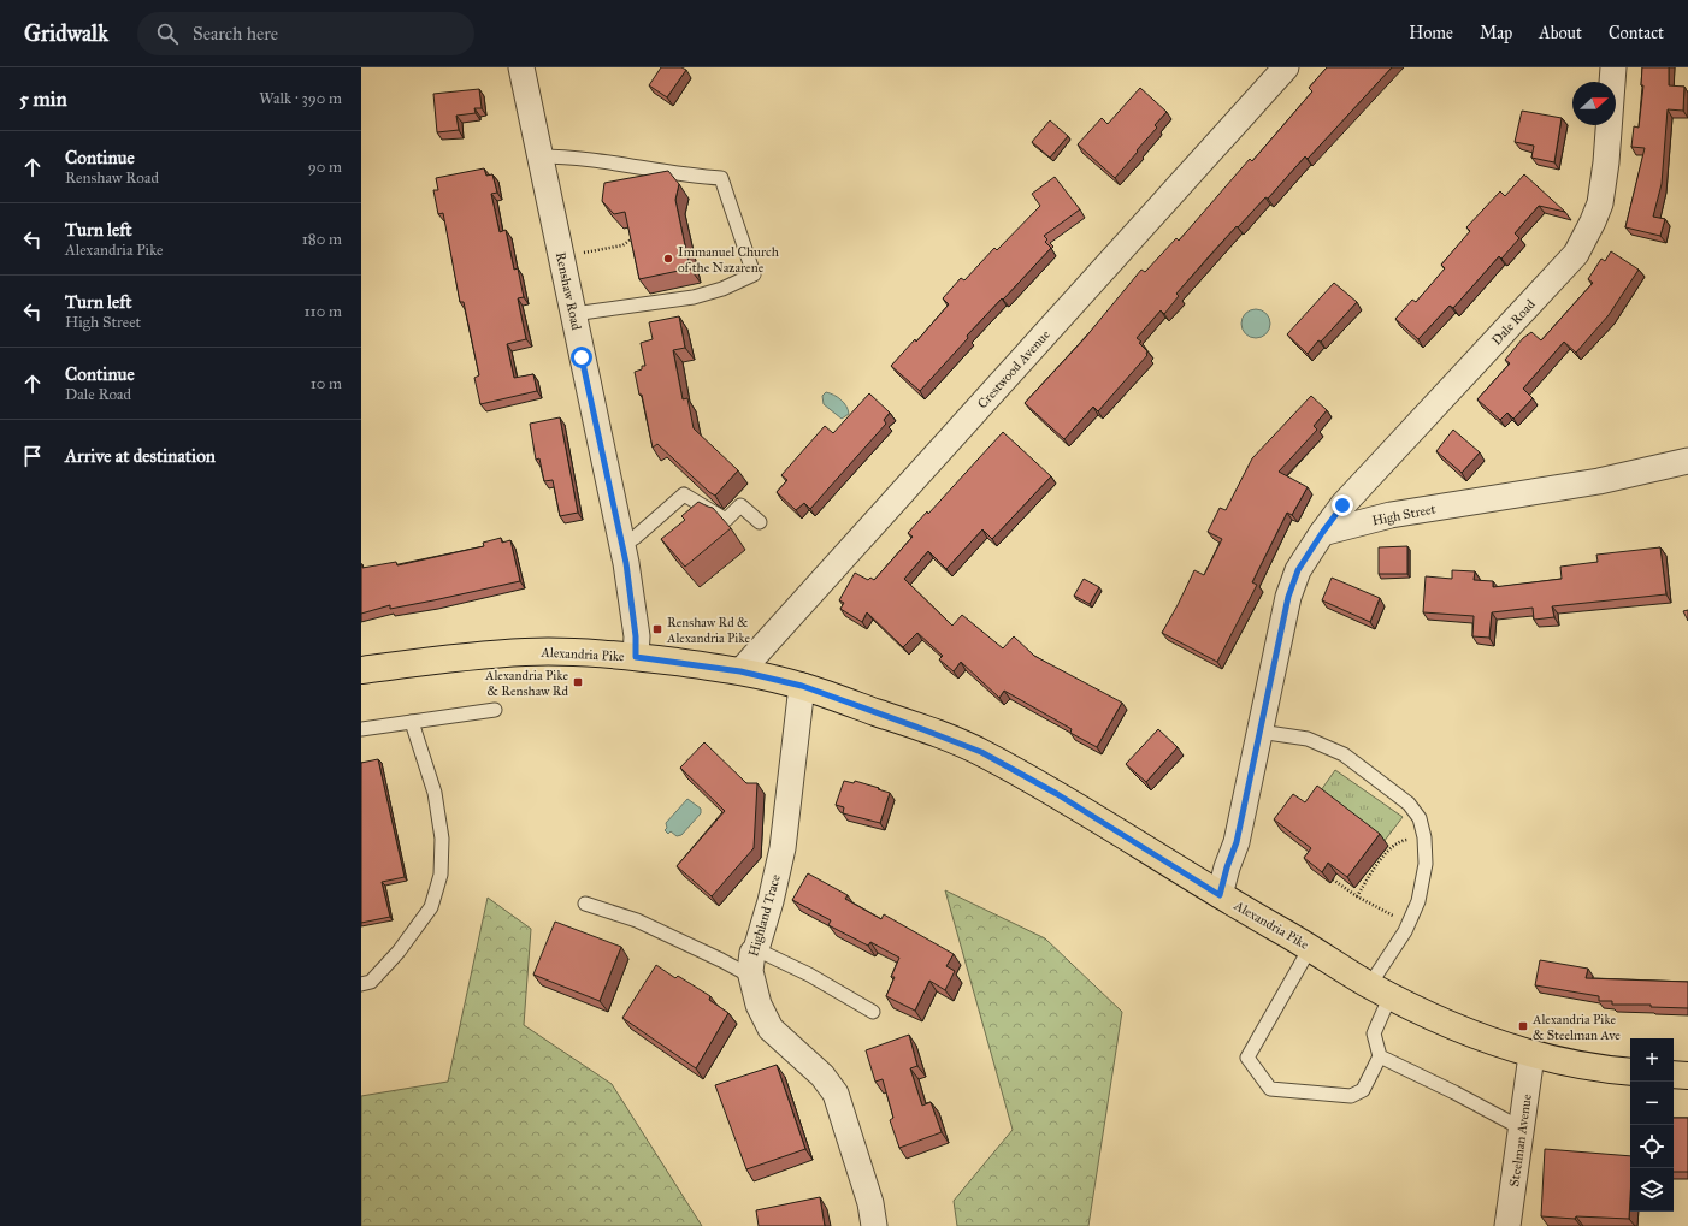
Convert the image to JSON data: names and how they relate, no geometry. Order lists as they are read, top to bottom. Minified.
{"streets":{"main road":["Alexandria Pike"],"street":["Renshaw Road","Dale Road","Crestwood Avenue","High Street","Highland Trace","Steelman Avenue"]},"crossings":[["Renshaw Road","Alexandria Pike"],["Dale Road","High Street"],["Crestwood Avenue","Alexandria Pike"],["Alexandria Pike","Highland Trace"],["Alexandria Pike","Steelman Avenue"]],"places":{"other":["Immanuel Church of the Nazarene"],"transit":["Renshaw Rd & Alexandria Pike","Alexandria Pike & Renshaw Rd","Alexandria Pike & Steelman Ave"]},"north":"right","page":{"header":"Gridwalk","search":"Search here","nav":["Home","Map","About","Contact"],"heading":["5 min","Walk · 390 m"],"list":[["Continue","Renshaw Road","90 m"],["Turn left","Alexandria Pike","180 m"],["Turn left","High Street","110 m"],["Continue","Dale Road","10 m"],"Arrive at destination"],"map_buttons":["+","−"]}}
